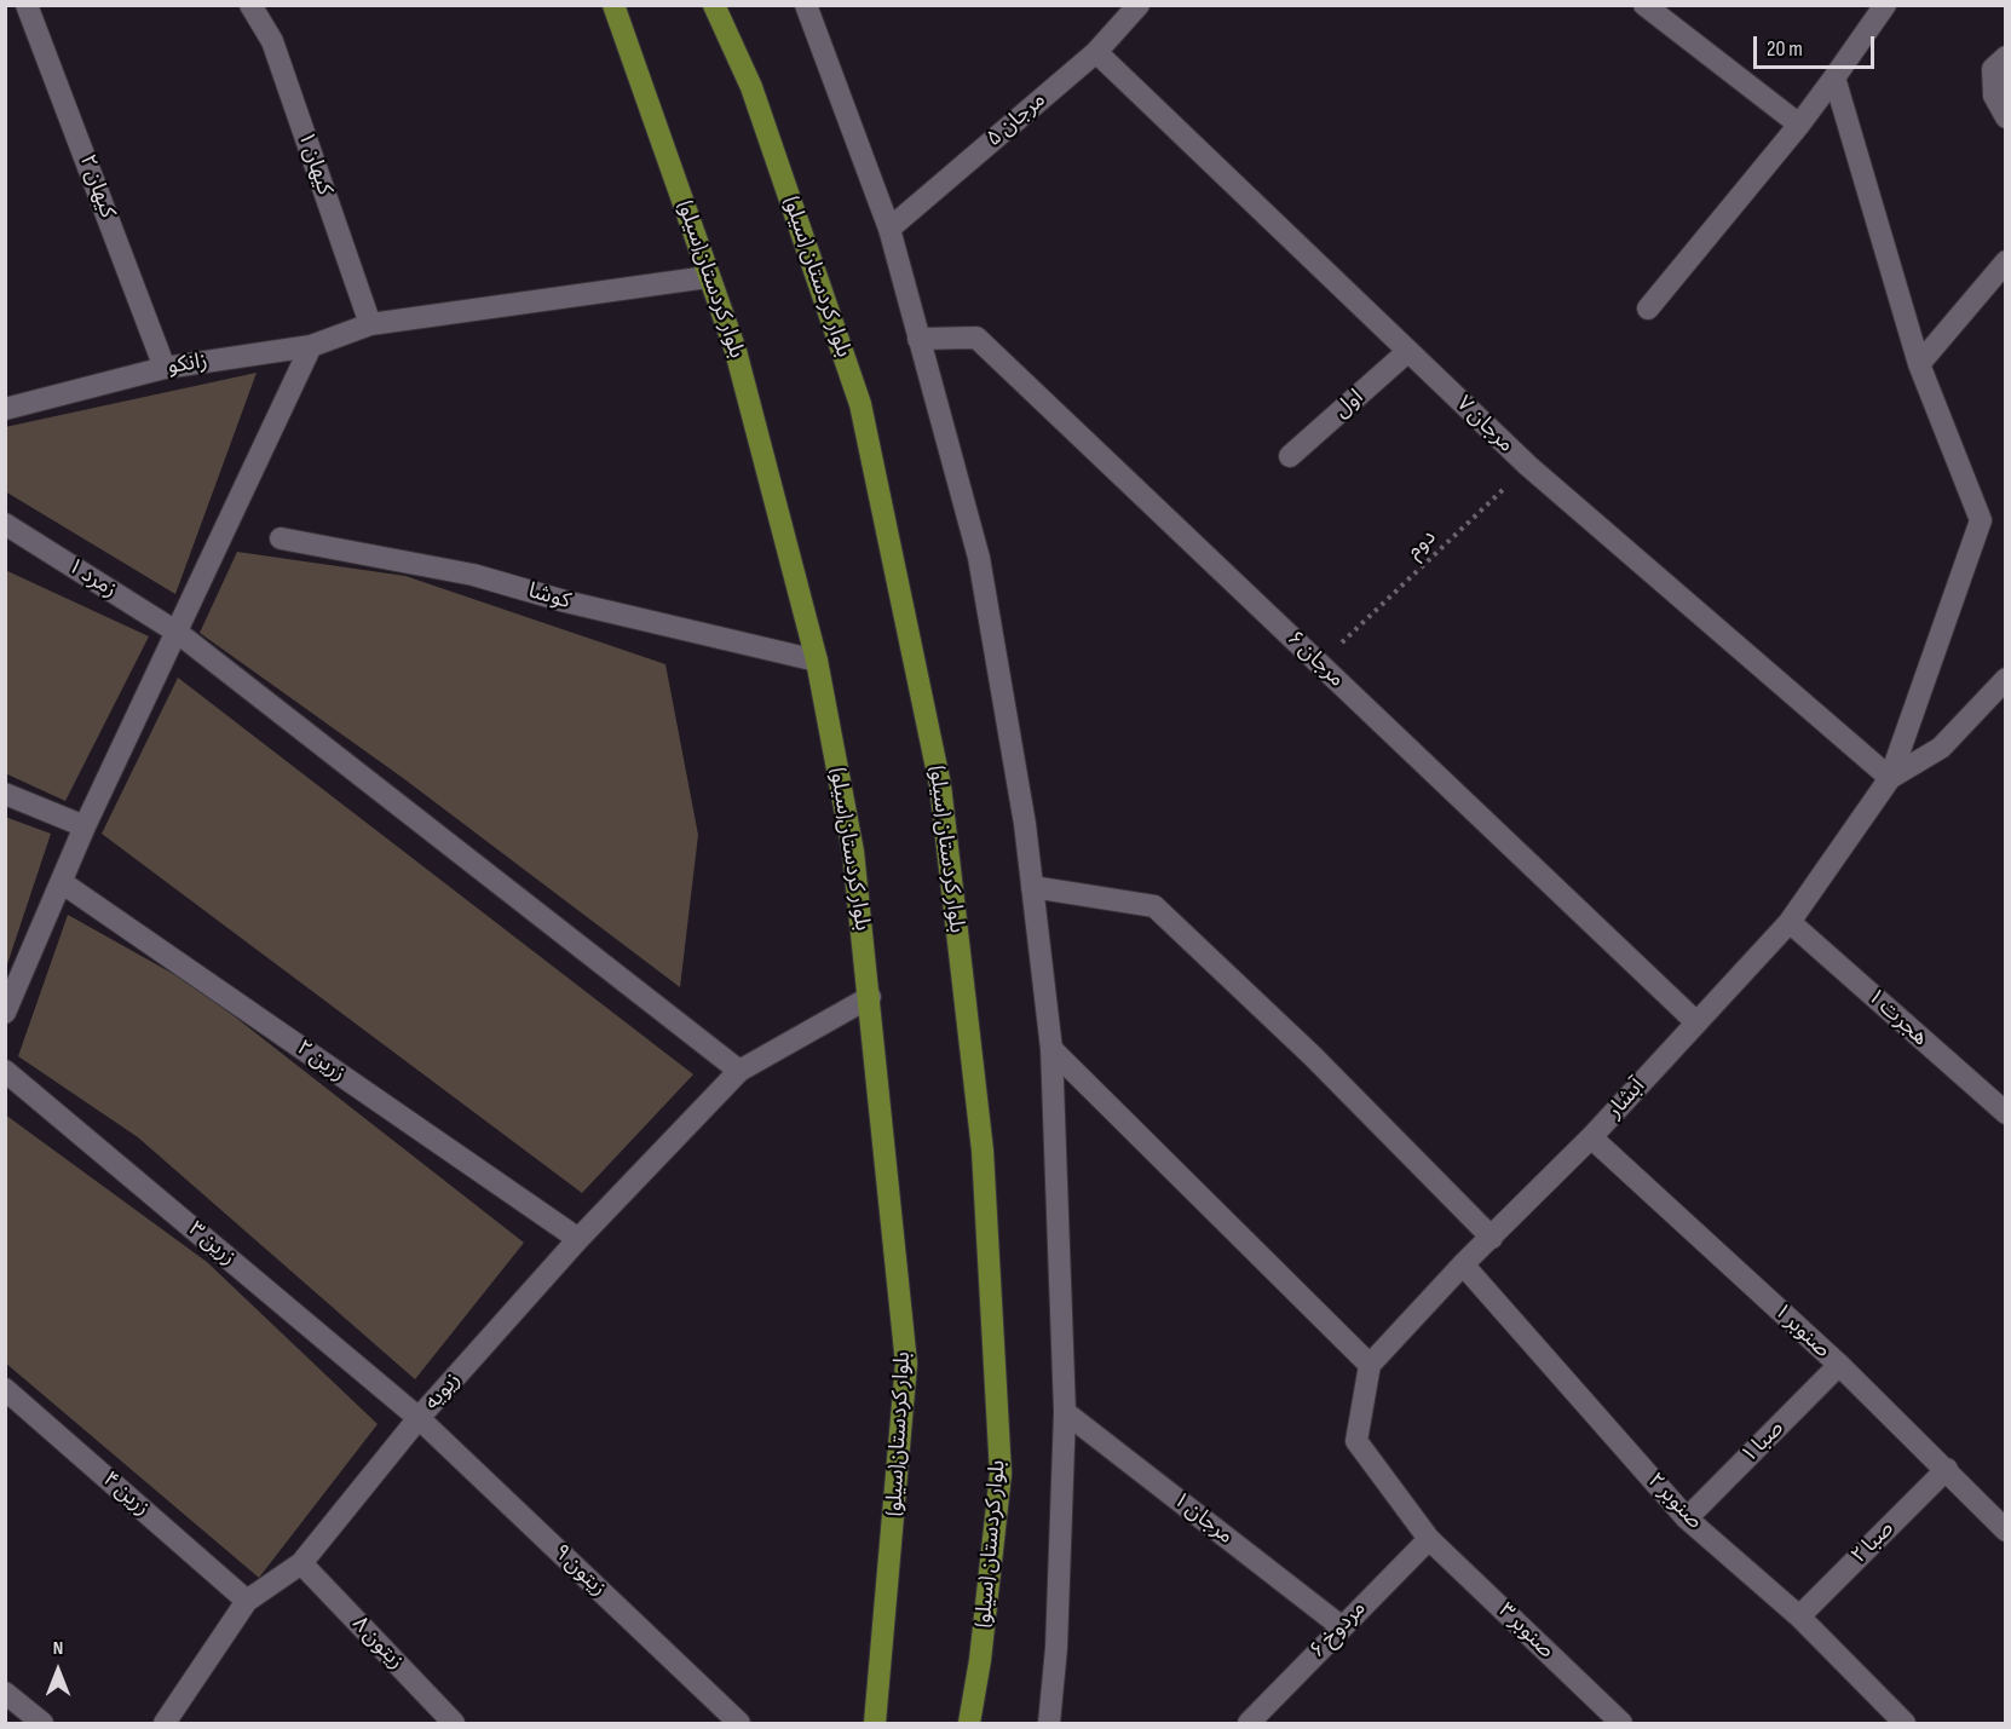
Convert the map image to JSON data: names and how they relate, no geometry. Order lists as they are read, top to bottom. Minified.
{"streets":{"main road":["بلوار کردستان (سیلو)","بلوار کردستان(سیلو)"],"street":["مرجان ۵","کیهان ۱","کیهان ۲","زانکو","اول","مرجان ۷","زمرد ۱","کوشا","مرجان ۶","هجرت ۱","زرین ۲","آبشار","زرین ۳","صنوبر ۱","زیویه","صبا ۱","زرین ۴","صنوبر ۲","مرجان ۱","صبا ۲","زیتون ۹","مردوخ ۶","صنوبر ۳","زیتون ۸"],"path":["دوم"]},"crossings":[["مرجان ۵","مرجان ۷"],["کیهان ۱","زانکو"],["کیهان ۲","زانکو"],["بلوار کردستان(سیلو)","زانکو"],["بلوار کردستان(سیلو)","کوشا"],["بلوار کردستان(سیلو)","زیویه"],["اول","مرجان ۷"],["مرجان ۷","دوم"],["مرجان ۷","آبشار"],["زمرد ۱","زیویه"],["مرجان ۶","آبشار"],["هجرت ۱","آبشار"],["زرین ۲","زیویه"],["آبشار","صنوبر ۱"],["آبشار","صنوبر ۲"],["زرین ۳","زیویه"],["زرین ۳","زیتون ۹"],["صنوبر ۱","صبا ۱"],["صنوبر ۱","صبا ۲"],["زیویه","زرین ۴"],["زیویه","زیتون ۹"],["زیویه","زیتون ۸"],["صبا ۱","صنوبر ۲"],["صنوبر ۲","صبا ۲"],["مرجان ۱","مردوخ ۶"],["مردوخ ۶","صنوبر ۳"]],"scale_bar":"20 m","north":"top"}
